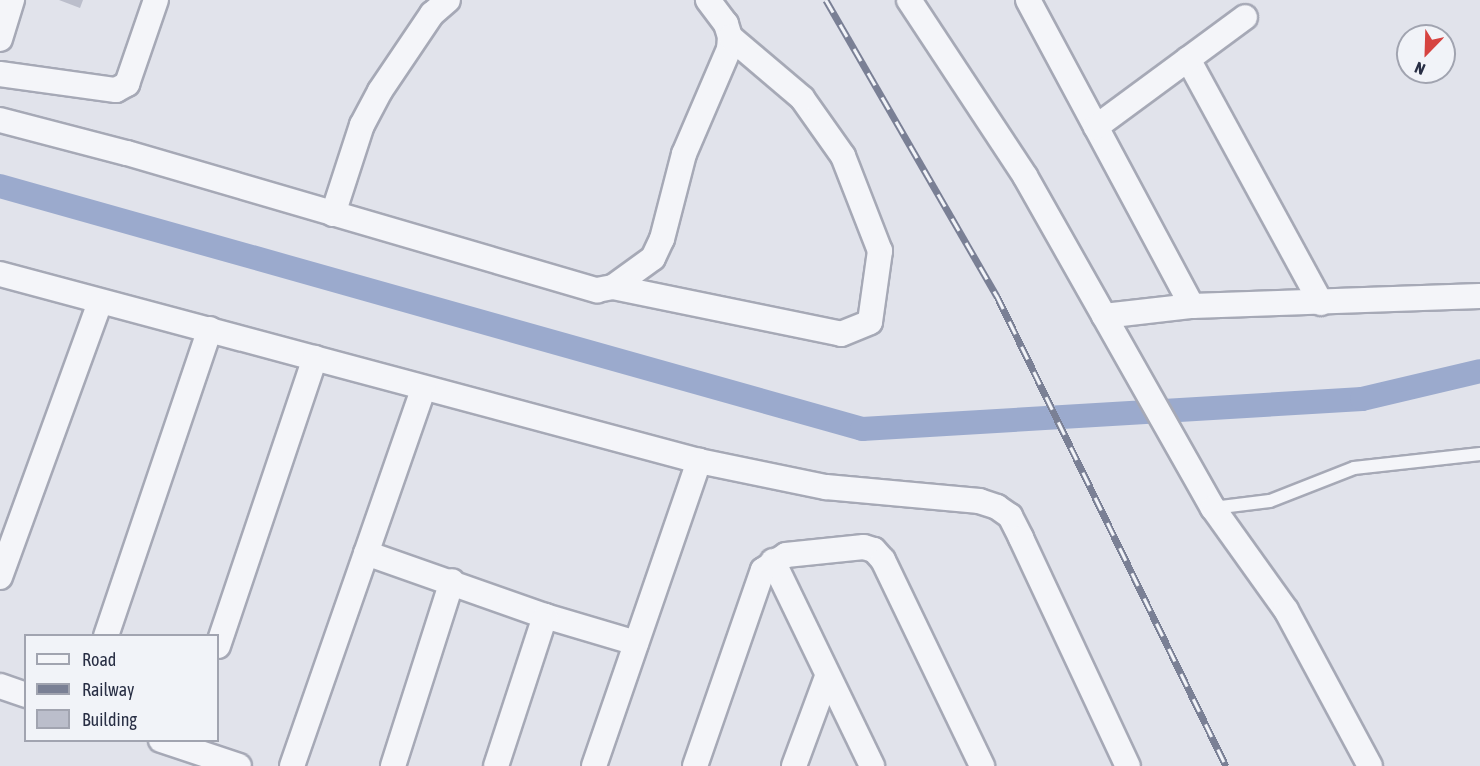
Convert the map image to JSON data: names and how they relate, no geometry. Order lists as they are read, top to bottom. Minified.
{"legend":["Road","Railway","Building"],"north":"bottom left"}
